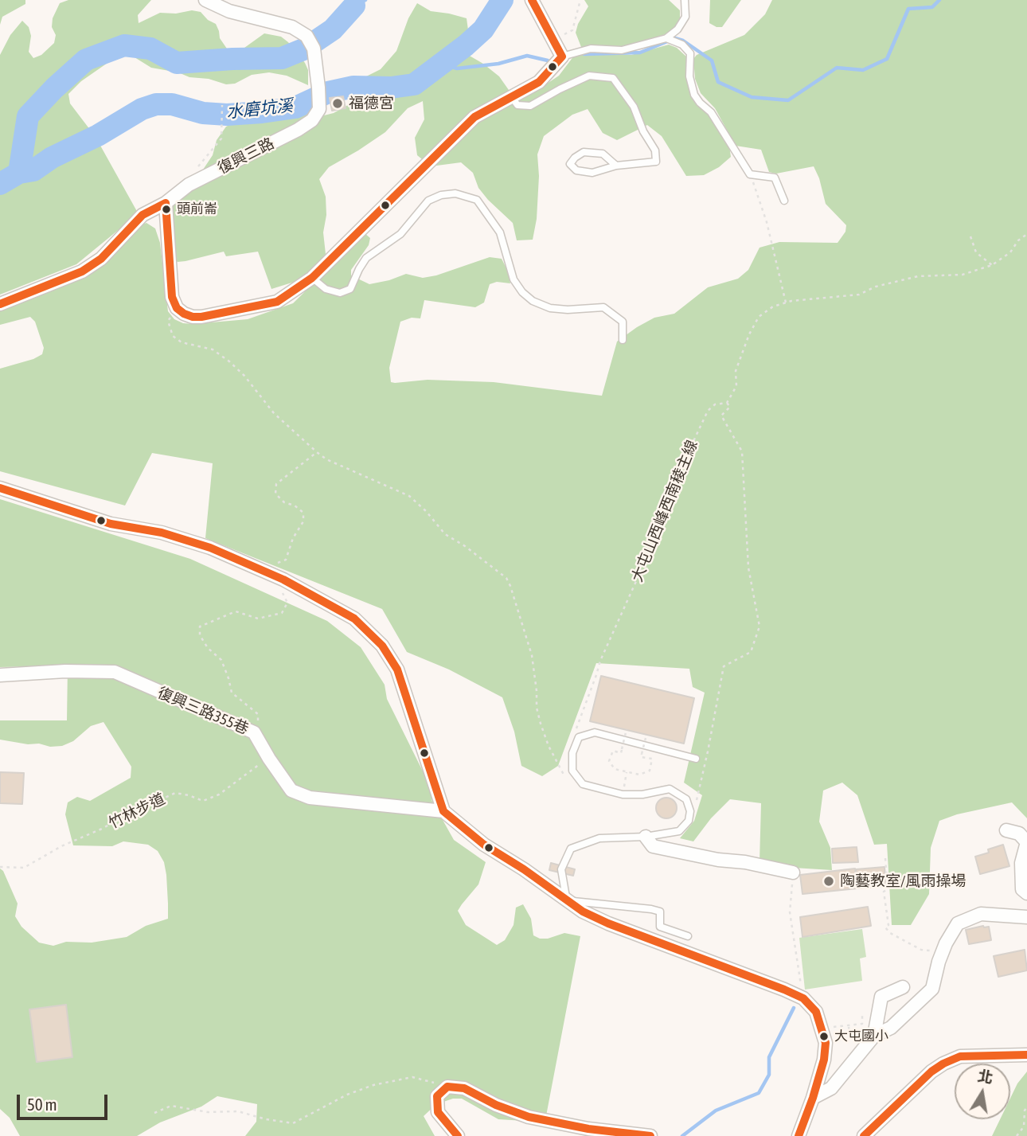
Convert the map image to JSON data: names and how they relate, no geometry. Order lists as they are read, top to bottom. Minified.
{"streets":{"street":["復興三路","復興三路355巷"],"path":["大屯山西峰西南稜主線","竹林步道"]},"crossings":[["復興三路355巷","竹林步道"]],"water":["水磨坑溪"],"places":["福德宮","頭前崙","陶藝教室/風雨操場","大屯國小"],"scale_bar":"50 m","north":"top"}
